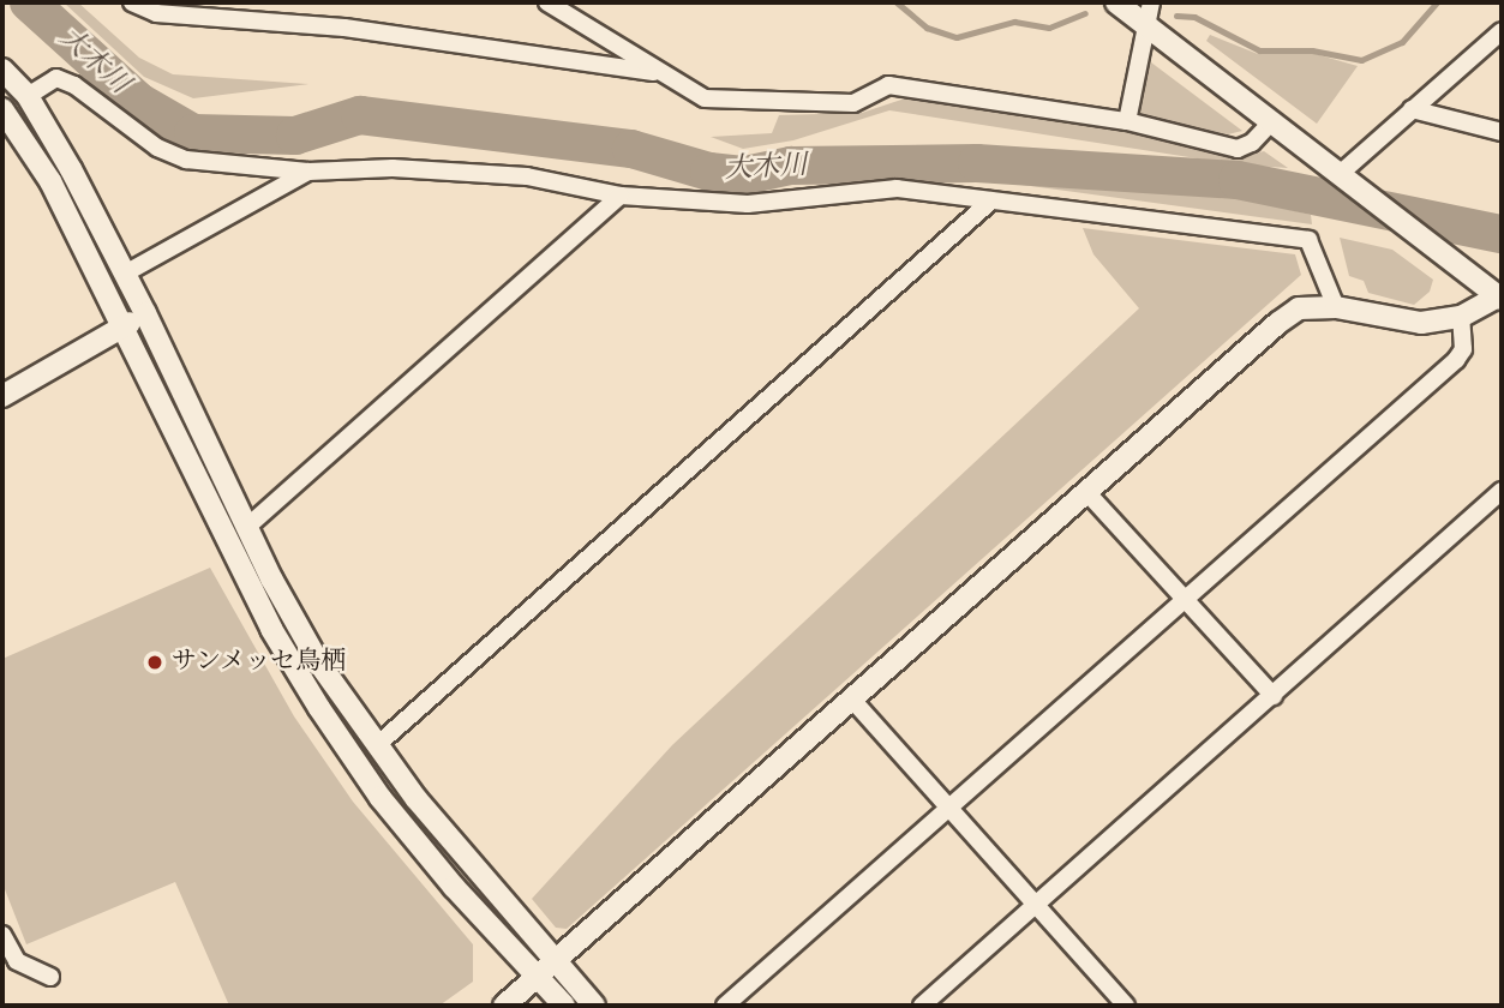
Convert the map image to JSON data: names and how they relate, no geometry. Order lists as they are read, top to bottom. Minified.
{"water":["大木川"],"places":["サンメッセ鳥栖"]}
